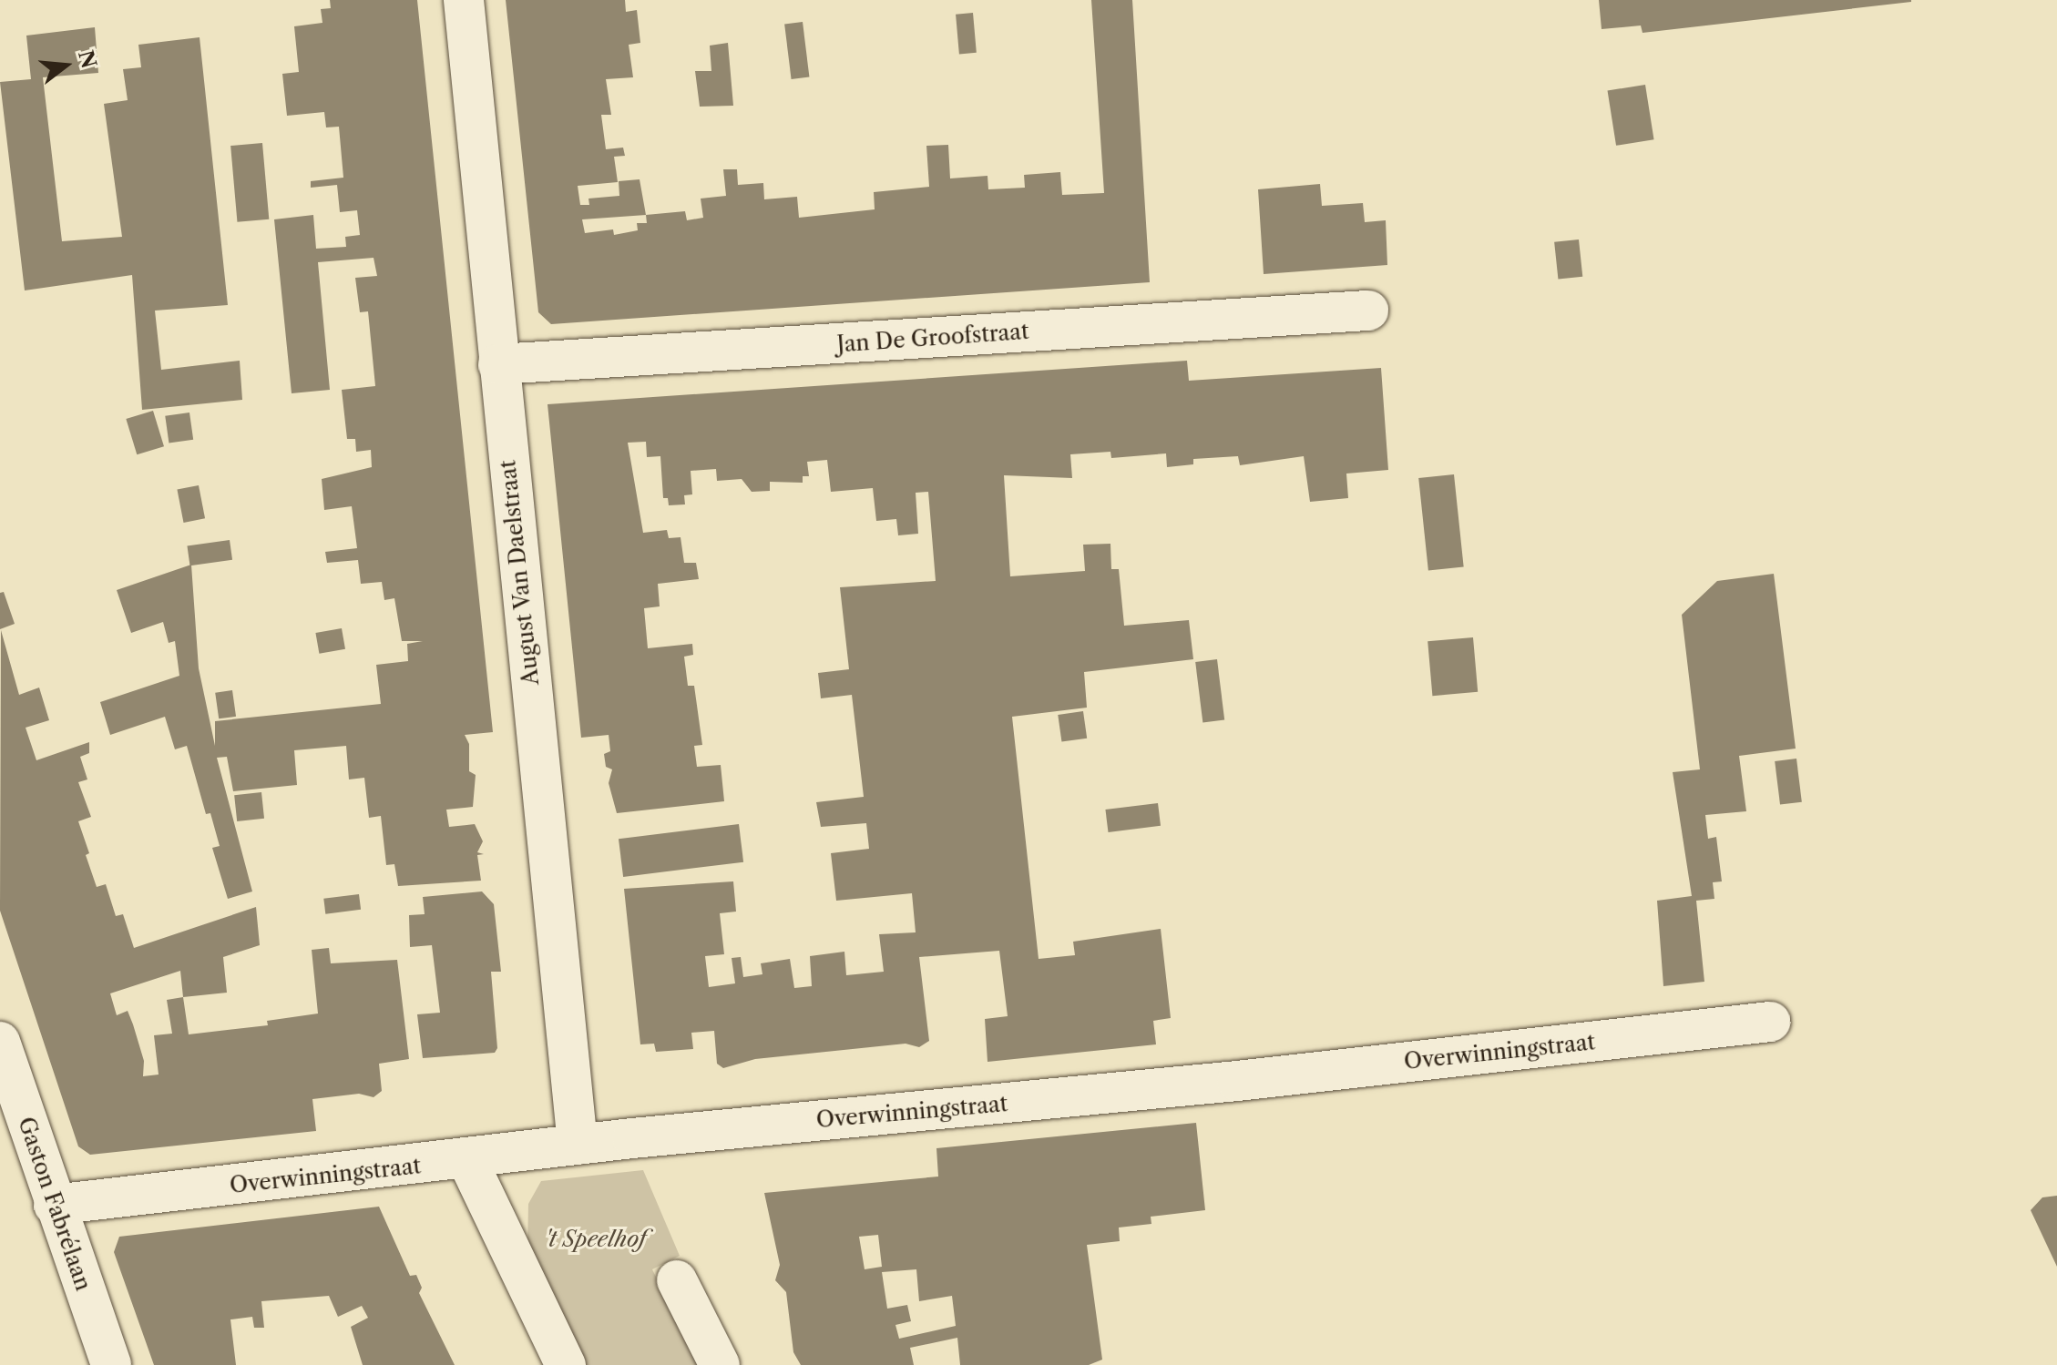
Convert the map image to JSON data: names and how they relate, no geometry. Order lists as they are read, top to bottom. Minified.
{"streets":{"street":["Jan De Groofstraat","August Van Daelstraat","Overwinningstraat","Gaston Fabrélaan"]},"crossings":[["Jan De Groofstraat","August Van Daelstraat"],["August Van Daelstraat","Overwinningstraat"],["Overwinningstraat","Gaston Fabrélaan"]],"parks":["'t Speelhof"],"north":"right"}
